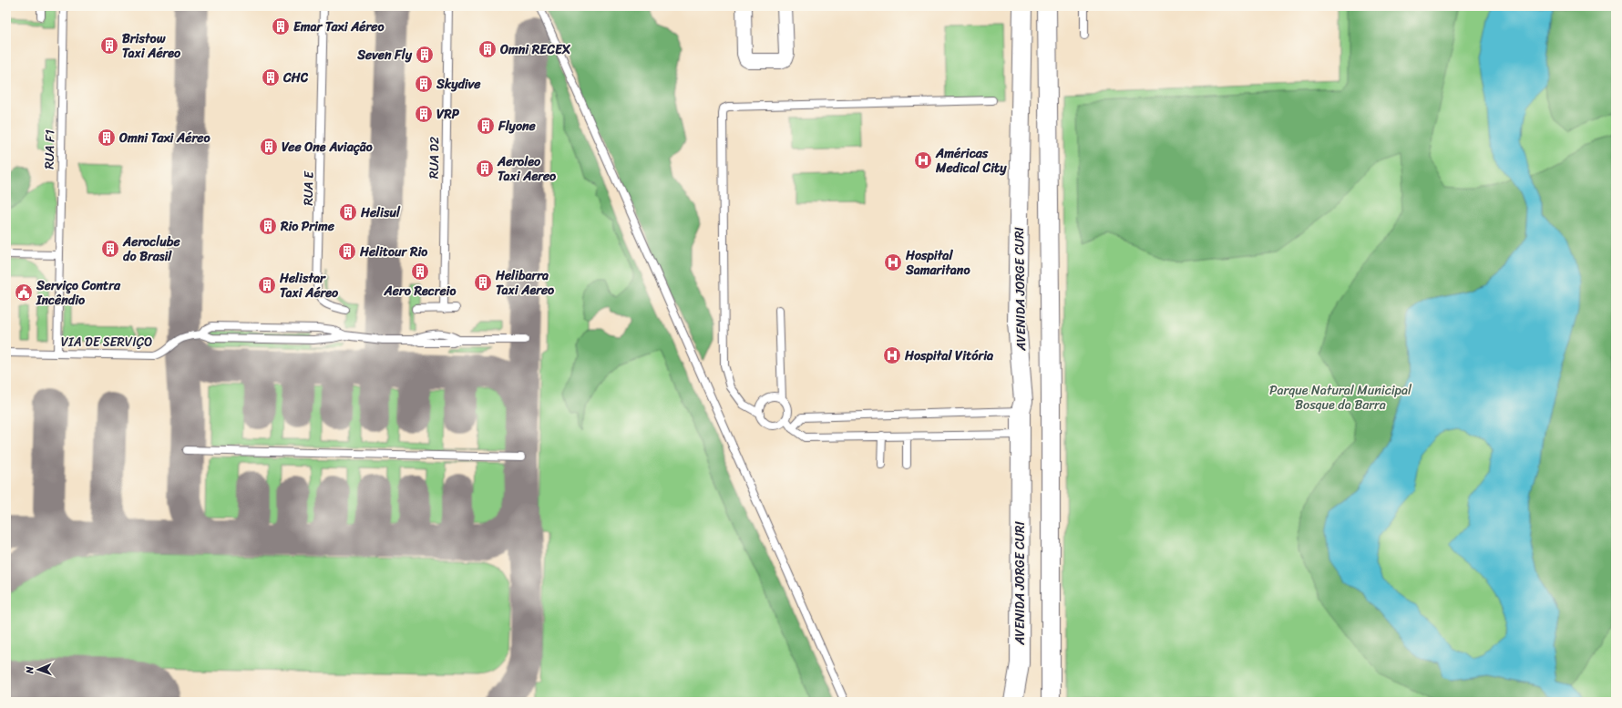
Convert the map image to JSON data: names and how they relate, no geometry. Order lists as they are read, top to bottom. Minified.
{"streets":{"street":["AVENIDA JORGE CURI"],"lane":["RUA F1","RUA D2","RUA E","VIA DE SERVIÇO"]},"crossings":[["RUA F1","VIA DE SERVIÇO"]],"parks":["Parque Natural Municipal Bosque da Barra"],"places":{"building":["Emar Taxi Aéreo","Bristow Taxi Aéreo","Omni RECEX","Seven Fly","CHC","Skydive","VRP","Flyone","Omni Taxi Aéreo","Vee One Aviação","Aeroleo Taxi Aereo","Helisul","Rio Prime","Aeroclube do Brasil","Helitour Rio","Aero Recreio","Helibarra Taxi Aereo","Helistar Taxi Aéreo"],"hospital":["Américas Medical City","Hospital Samaritano","Hospital Vitória"],"public building":["Serviço Contra Incêndio"]},"north":"left"}
